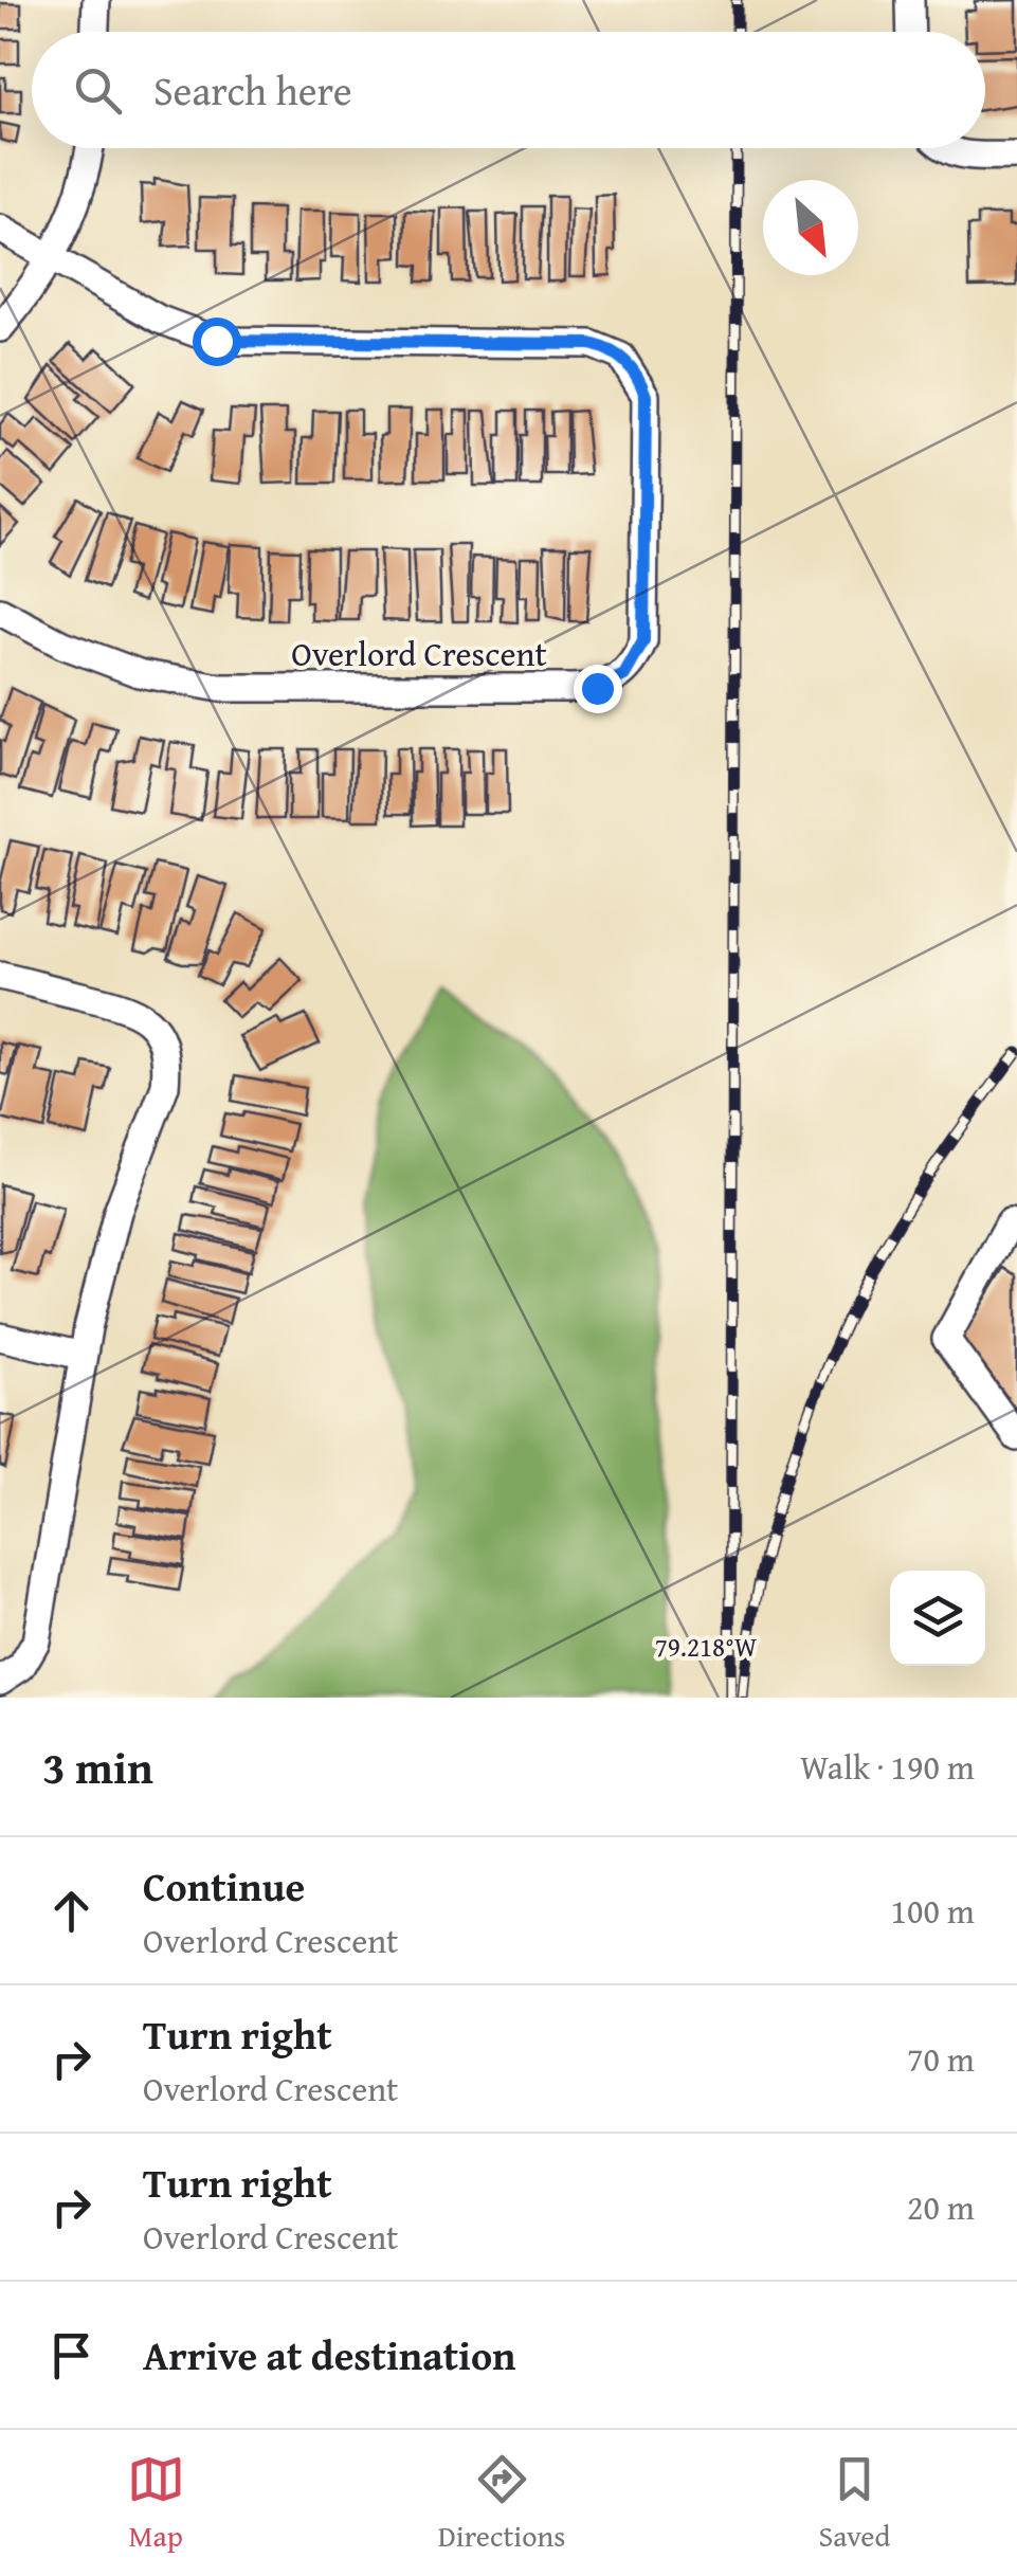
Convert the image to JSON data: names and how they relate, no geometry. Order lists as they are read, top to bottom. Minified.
{"streets":{"street":["Overlord Crescent"]},"north":"bottom right","page":{"search":"Search here","heading":["3 min","Walk · 190 m"],"list":[["Continue","Overlord Crescent","100 m"],["Turn right","Overlord Crescent","70 m"],["Turn right","Overlord Crescent","20 m"],"Arrive at destination"],"nav":["Map","Directions","Saved"]},"coordinates":["79.218°W"]}
